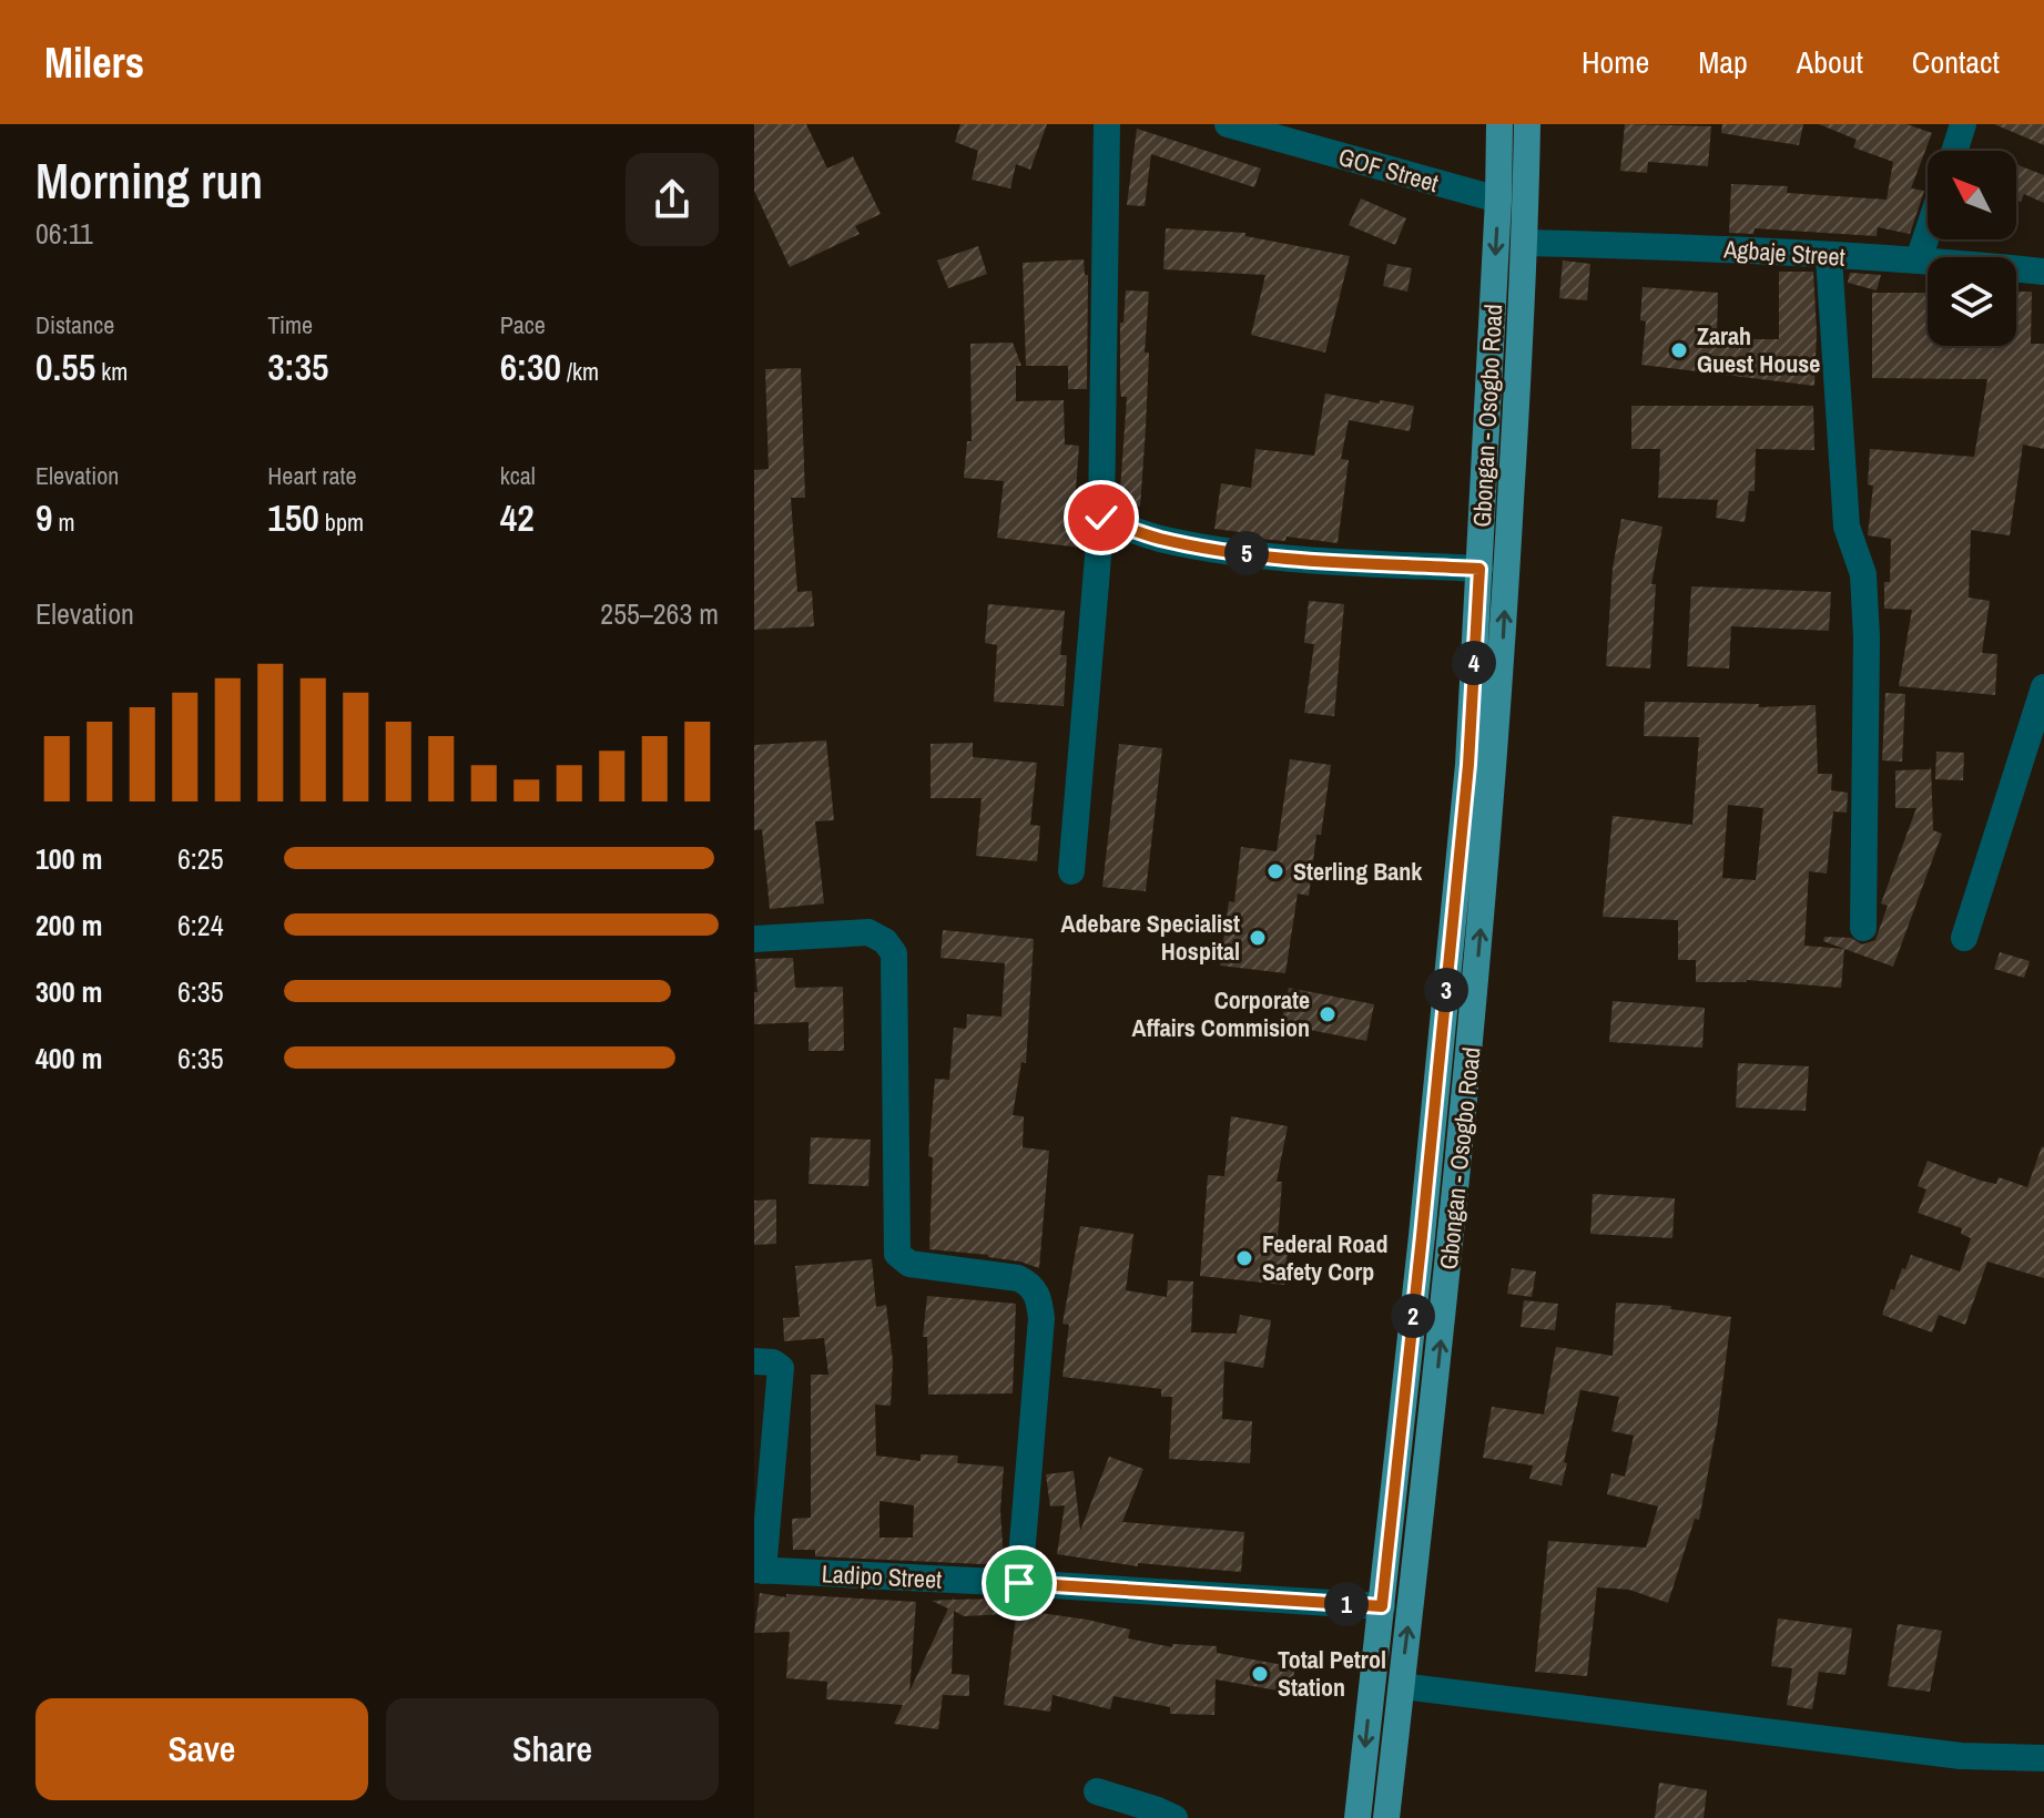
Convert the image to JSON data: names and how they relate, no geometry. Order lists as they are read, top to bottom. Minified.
{"streets":{"main road":["Gbongan - Osogbo Road"],"street":["GOF Street","Agbaje Street","Ladipo Street"]},"crossings":[["GOF Street","Gbongan - Osogbo Road"],["Agbaje Street","Gbongan - Osogbo Road"],["Gbongan - Osogbo Road","Ladipo Street"]],"places":["Zarah Guest House","Sterling Bank","Adebare Specialist Hospital","Corporate Affairs Commision","Federal Road Safety Corp","Total Petrol Station"],"north":"top left","page":{"header":"Milers","nav":["Home","Map","About","Contact"],"heading":["Morning run","06:11"],"stats":[["Distance","0.55 km"],["Time","3:35"],["Pace","6:30 /km"],["Elevation","9 m"],["Heart rate","150 bpm"],["kcal","42"]],"pins":["5","4","3","2","1"],"chart":["Elevation","255–263 m"],"list":[{"name":"100 m","note":"6:25"},{"name":"200 m","note":"6:24"},{"name":"300 m","note":"6:35"},{"name":"400 m","note":"6:35"}],"buttons":["Save","Share"]}}
